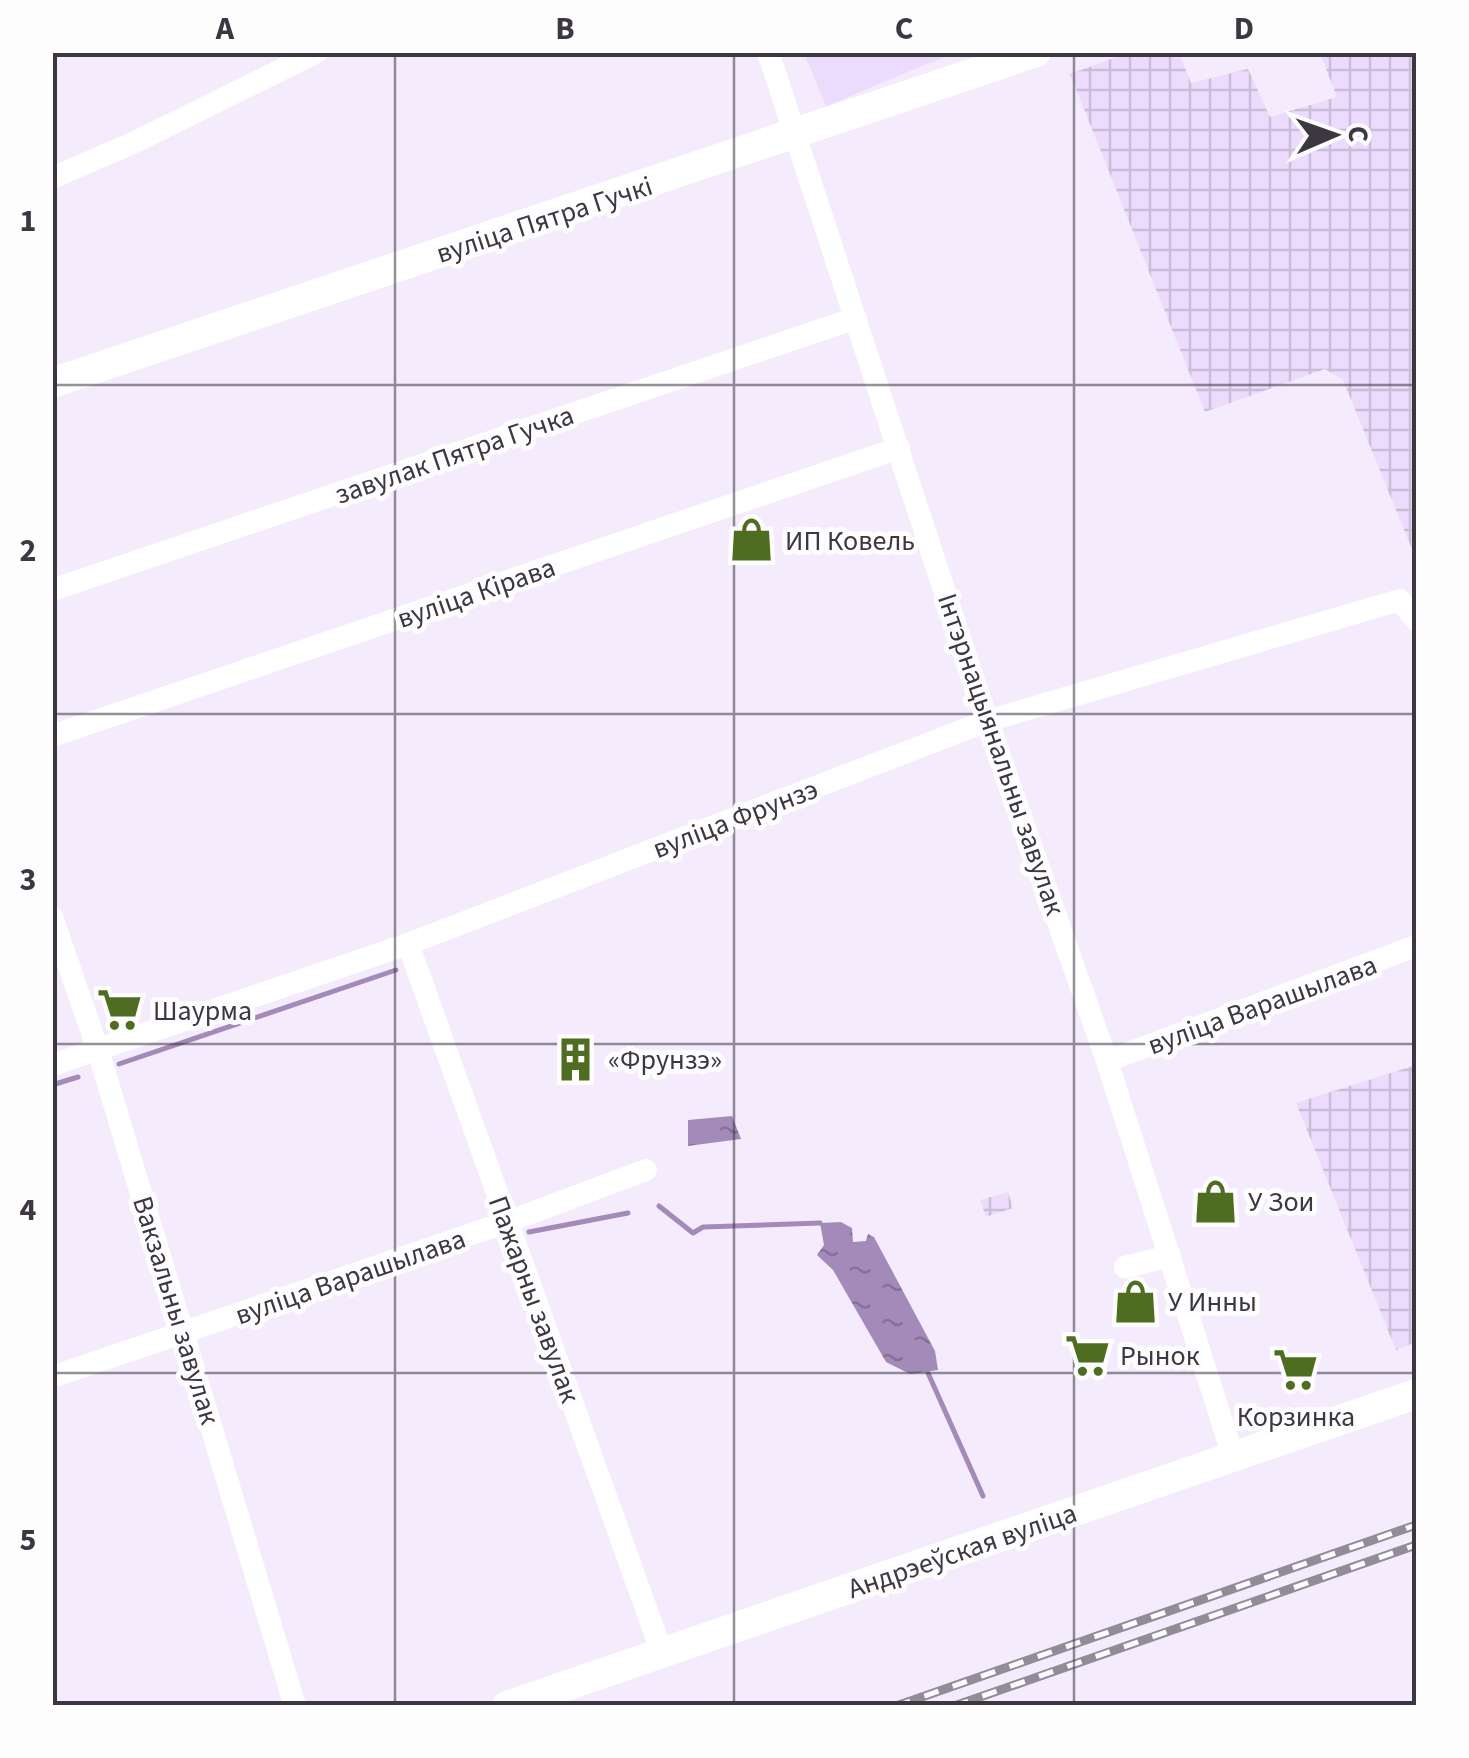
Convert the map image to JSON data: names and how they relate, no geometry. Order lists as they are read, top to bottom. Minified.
{"streets":{"street":["вуліца Пятра Гучкі","завулак Пятра Гучка","вуліца Кірава","Інтэрнацыянальны завулак","вуліца Фрунзэ","вуліца Варашылава","Пажарны завулак","Вакзальны завулак","Андрэеўская вуліца"]},"crossings":[["вуліца Пятра Гучкі","Інтэрнацыянальны завулак"],["завулак Пятра Гучка","Інтэрнацыянальны завулак"],["вуліца Кірава","Інтэрнацыянальны завулак"],["Інтэрнацыянальны завулак","вуліца Фрунзэ"],["Інтэрнацыянальны завулак","вуліца Варашылава"],["Інтэрнацыянальны завулак","Андрэеўская вуліца"],["вуліца Фрунзэ","Пажарны завулак"],["вуліца Фрунзэ","Вакзальны завулак"],["вуліца Варашылава","Пажарны завулак"],["вуліца Варашылава","Вакзальны завулак"],["Пажарны завулак","Андрэеўская вуліца"]],"places":{"shop":["ИП Ковель","У Зои","У Инны"],"supermarket":["Шаурма","Рынок","Корзинка"],"building":["«Фрунзэ»"]},"north":"right","grid":{"columns":["A","B","C","D"],"rows":["1","2","3","4","5"]}}
